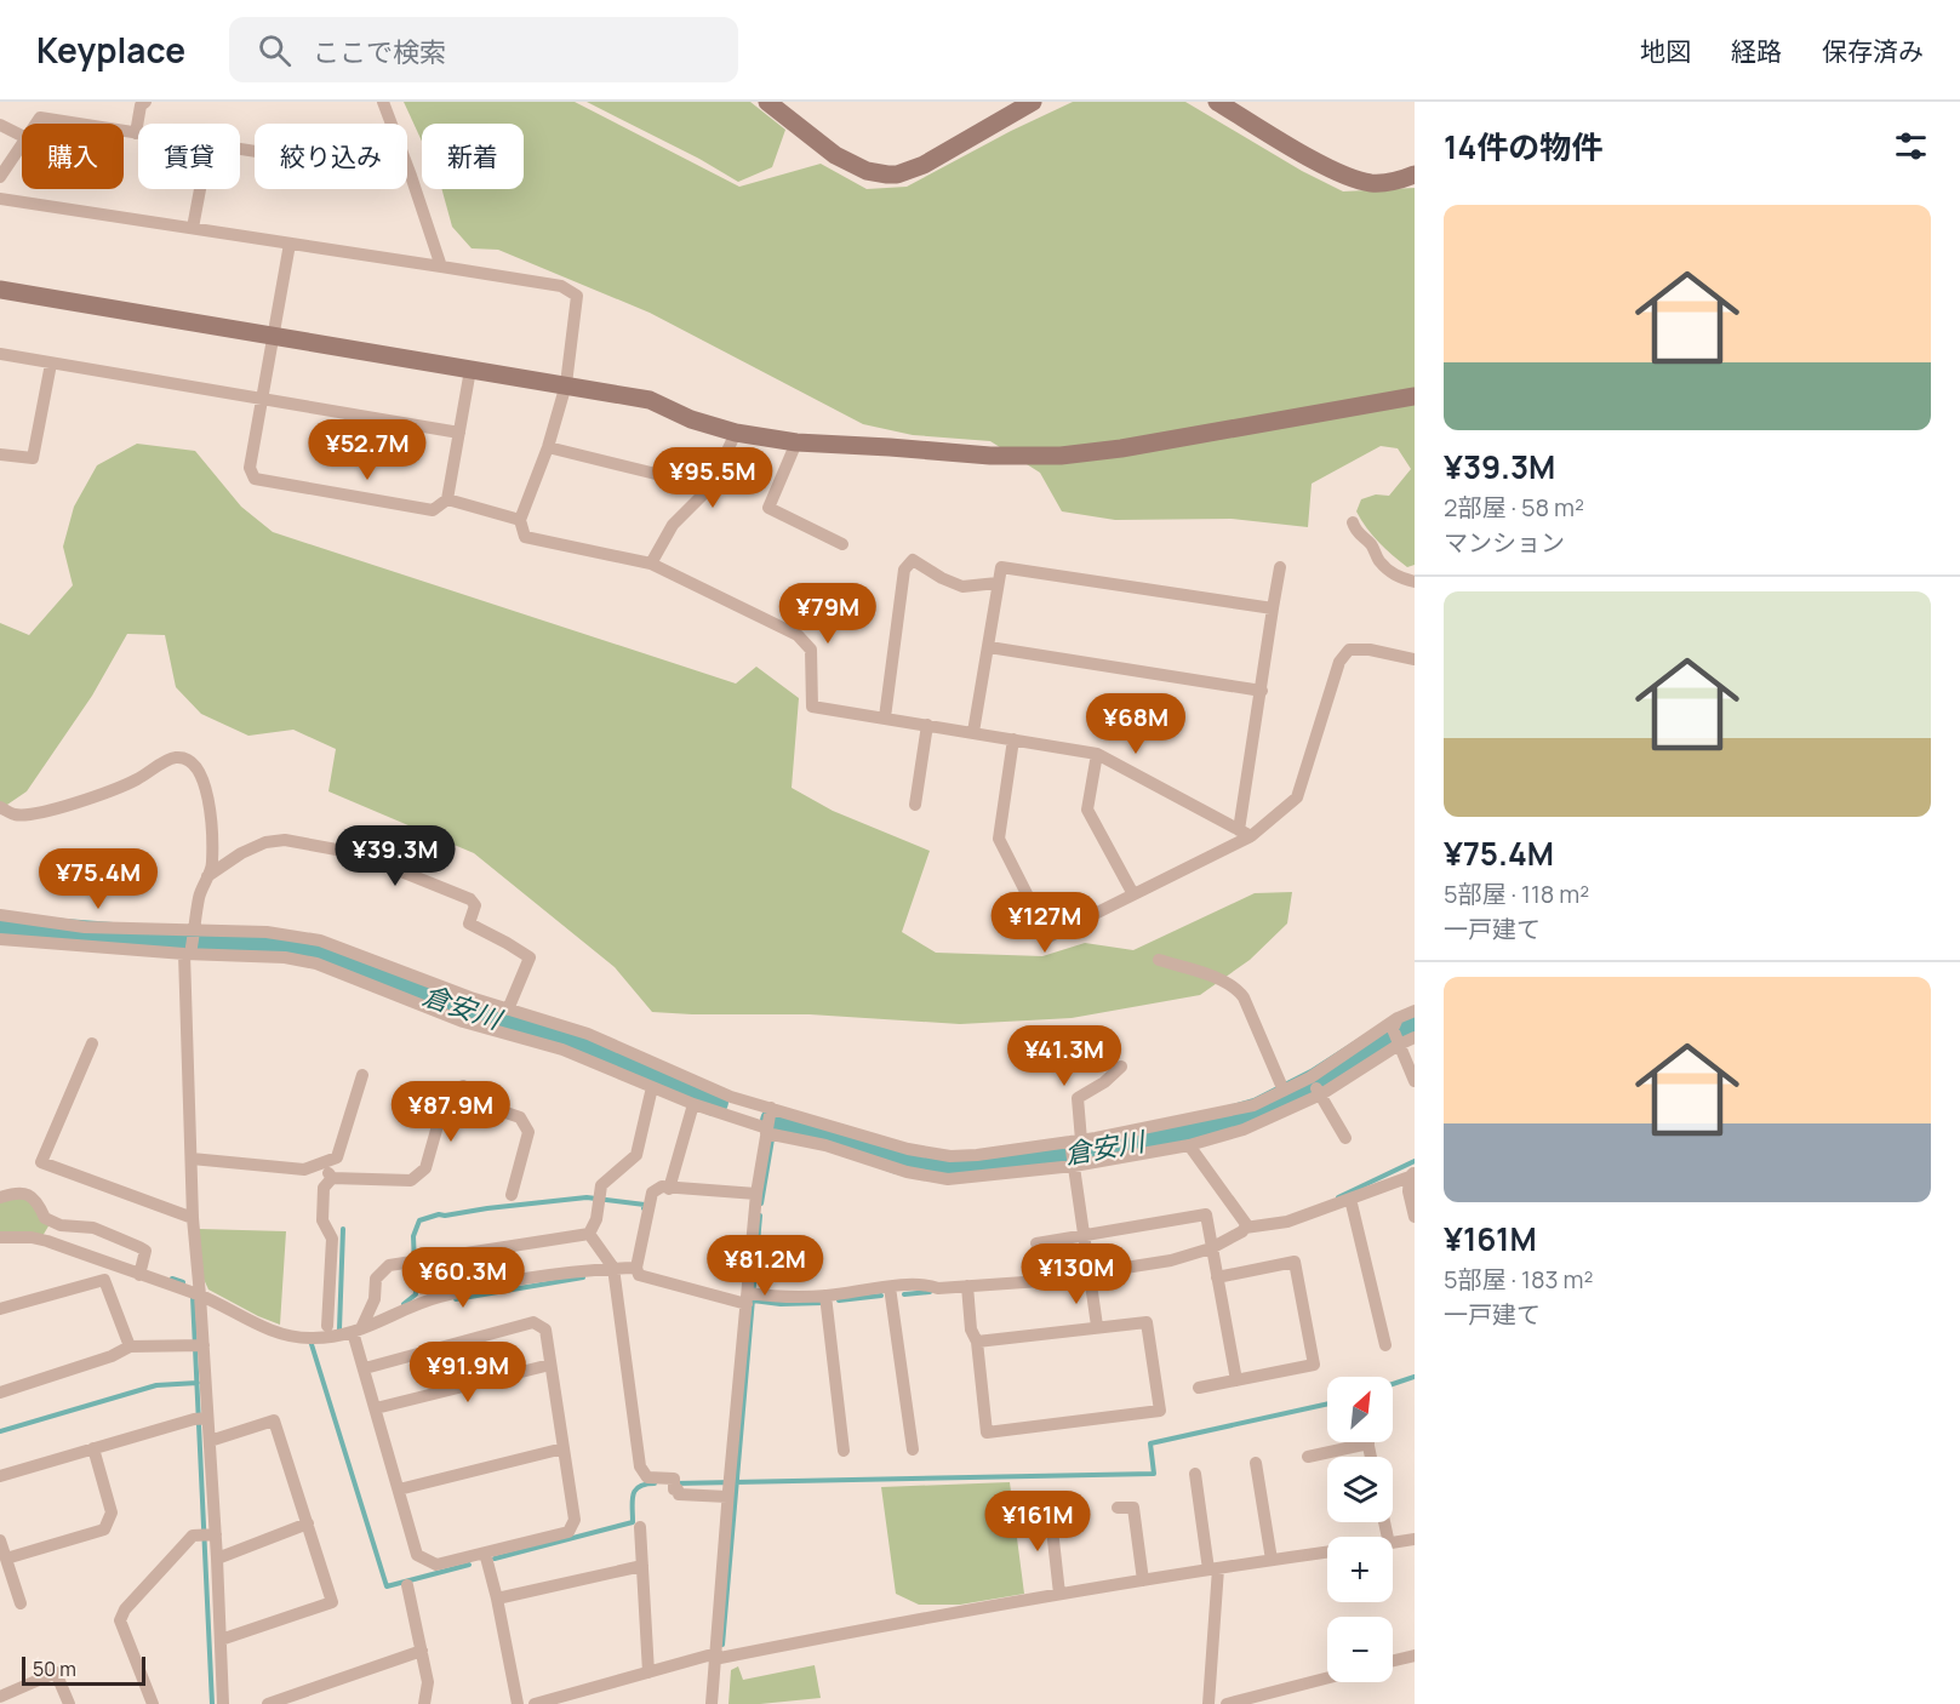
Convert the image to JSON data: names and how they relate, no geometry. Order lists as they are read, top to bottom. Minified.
{"water":["倉安川"],"scale_bar":"50 m","north":"top right","page":{"header":"Keyplace","search":"ここで検索","nav":["地図","経路","保存済み"],"heading":"14件の物件","chip":["購入","賃貸","絞り込み","新着"],"list":[{"name":"¥39.3M","note":"2部屋 · 58 m² · マンション"},{"name":"¥75.4M","note":"5部屋 · 118 m² · 一戸建て"},{"name":"¥161M","note":"5部屋 · 183 m² · 一戸建て"}],"price":["¥52.7M","¥95.5M","¥79M","¥68M","¥39.3M","¥75.4M","¥127M","¥41.3M","¥87.9M","¥81.2M","¥130M","¥60.3M","¥91.9M","¥161M"],"map_buttons":["+","−"],"scale":"50 m"}}
